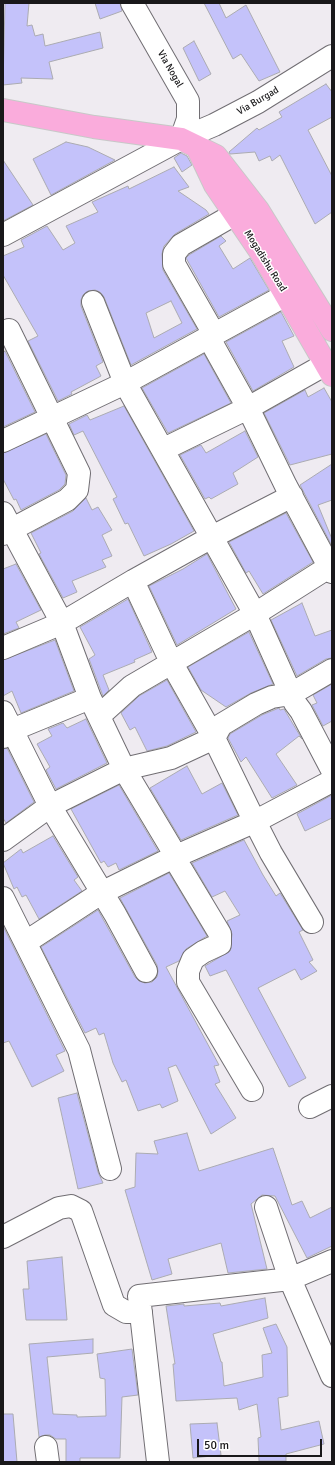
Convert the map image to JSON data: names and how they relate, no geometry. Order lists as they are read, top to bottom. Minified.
{"streets":{"highway":["Mogadishu Road"],"street":["Via Nogal","Via Burgad"]},"crossings":[["Via Nogal","Via Burgad"],["Via Nogal","Mogadishu Road"],["Via Burgad","Mogadishu Road"]],"scale_bar":"50 m"}
